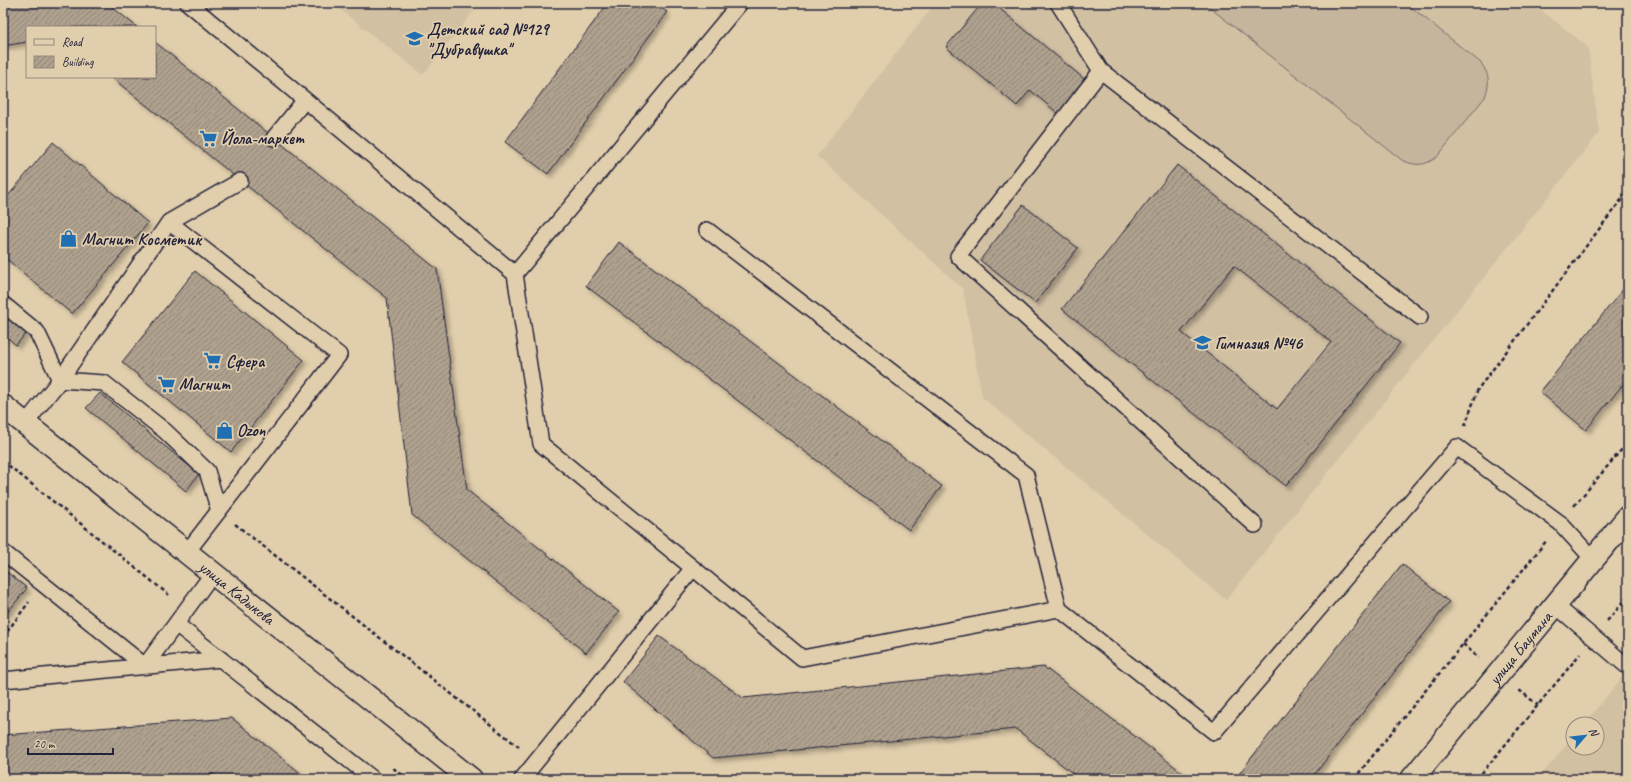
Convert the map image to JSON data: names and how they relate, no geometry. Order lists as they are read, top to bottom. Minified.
{"streets":{"street":["улица Кадыкова","улица Баумана"]},"places":{"school or university":["Детский сад №129 \"Дубравушка\"","Гимназия №46"],"supermarket":["Йола-маркет","Сфера","Магнит"],"shop":["Магнит Косметик","Ozon"]},"legend":["Road","Building"],"scale_bar":"20 m","north":"top right"}
